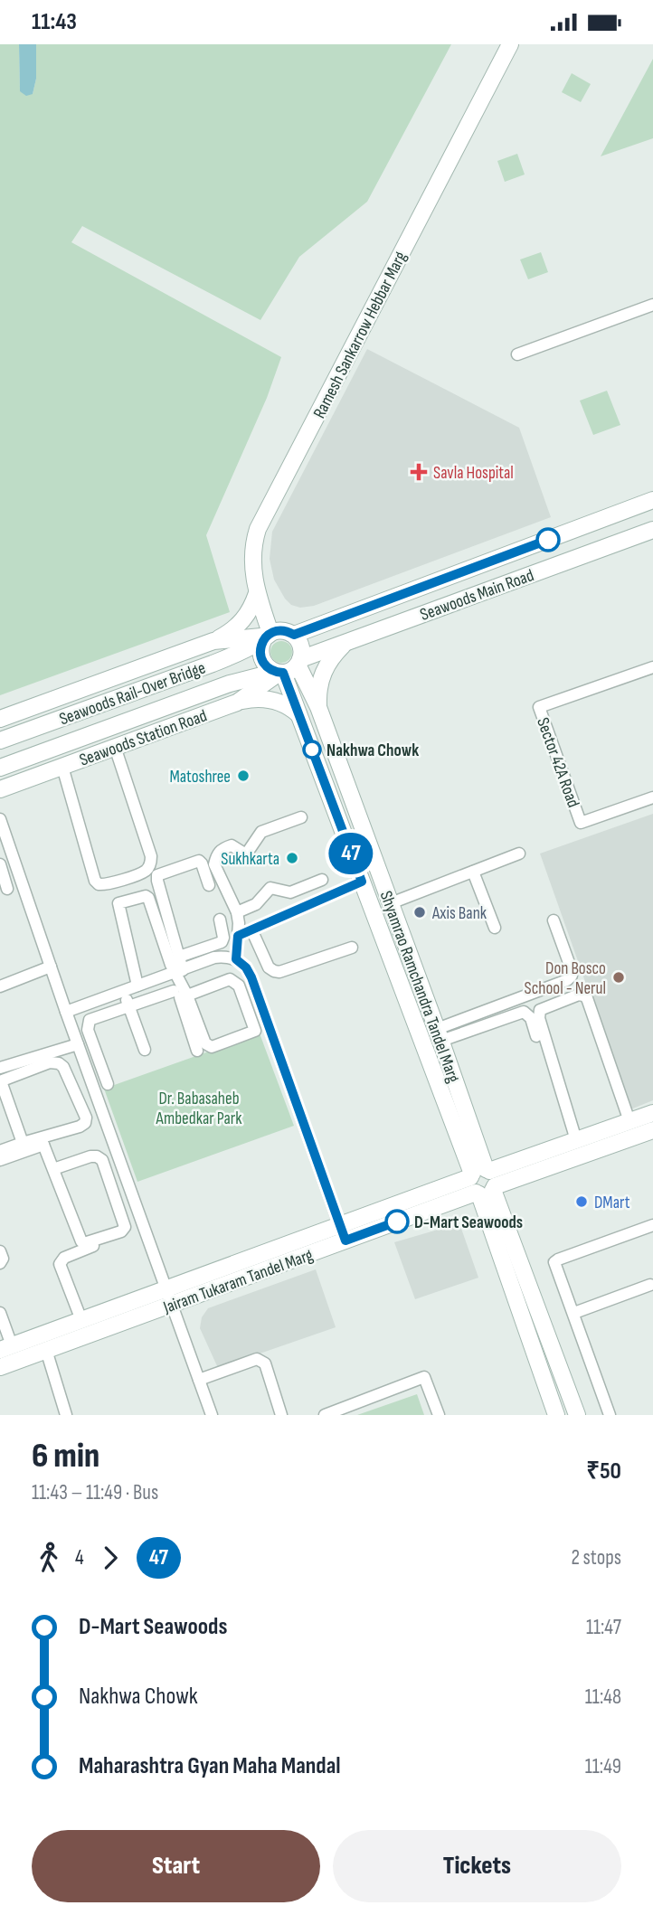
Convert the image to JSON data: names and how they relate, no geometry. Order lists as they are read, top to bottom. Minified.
{"streets":{"street":["Ramesh Sankarrow Hebbar Marg","Seawoods Main Road","Seawoods Rail-Over Bridge","Seawoods Station Road","Sector 42A Road","Shyamrao Ramchandra Tandel Marg","Jairam Tukaram Tandel Marg"]},"crossings":[["Ramesh Sankarrow Hebbar Marg","Seawoods Main Road"],["Ramesh Sankarrow Hebbar Marg","Seawoods Rail-Over Bridge"],["Ramesh Sankarrow Hebbar Marg","Seawoods Station Road"],["Ramesh Sankarrow Hebbar Marg","Shyamrao Ramchandra Tandel Marg"],["Seawoods Main Road","Seawoods Rail-Over Bridge"],["Seawoods Main Road","Seawoods Station Road"],["Seawoods Main Road","Shyamrao Ramchandra Tandel Marg"],["Seawoods Rail-Over Bridge","Seawoods Station Road"],["Seawoods Rail-Over Bridge","Shyamrao Ramchandra Tandel Marg"],["Seawoods Station Road","Shyamrao Ramchandra Tandel Marg"],["Shyamrao Ramchandra Tandel Marg","Jairam Tukaram Tandel Marg"]],"parks":["Dr. Babasaheb Ambedkar Park"],"places":{"health":["Savla Hospital"],"other":["Nakhwa Chowk","Matoshree","Sukhkarta","Axis Bank","Don Bosco School - Nerul","DMart","D-Mart Seawoods"]},"lines":["bus line 47"],"page":{"status":"11:43","on_map":"47","heading":["6 min","11:43 – 11:49 · Bus","₹50"],"legs":["4","47","2 stops"],"list":[{"name":"D-Mart Seawoods","value":"11:47"},{"name":"Nakhwa Chowk","value":"11:48"},{"name":"Maharashtra Gyan Maha Mandal","value":"11:49"}],"buttons":["Start","Tickets"]}}
